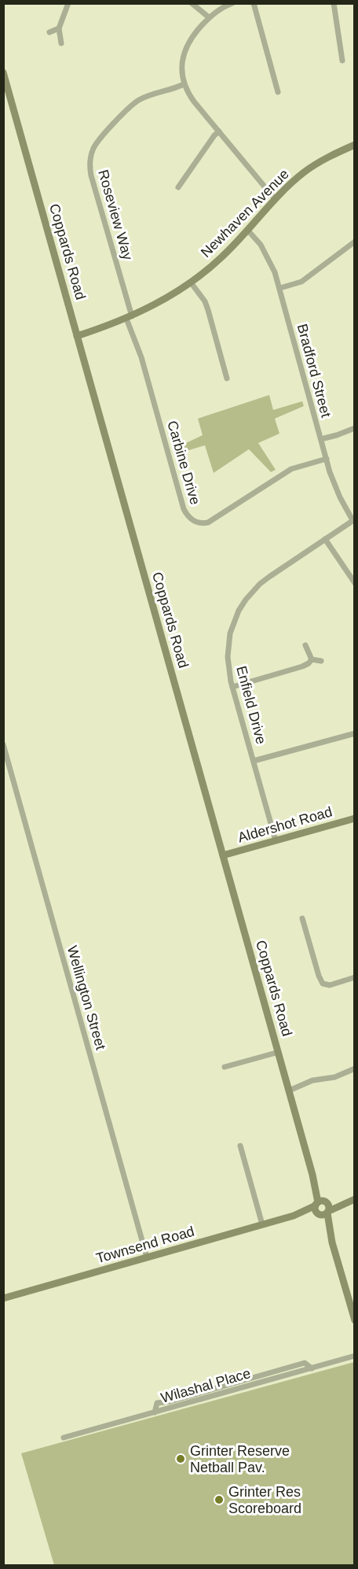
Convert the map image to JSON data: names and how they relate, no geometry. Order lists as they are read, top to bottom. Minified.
{"streets":{"street":["Newhaven Avenue","Roseview Way","Coppards Road","Bradford Street","Carbine Drive","Enfield Drive","Aldershot Road","Wellington Street","Townsend Road","Wilashal Place"]},"crossings":[["Newhaven Avenue","Roseview Way"],["Newhaven Avenue","Coppards Road"],["Newhaven Avenue","Bradford Street"],["Newhaven Avenue","Carbine Drive"],["Roseview Way","Carbine Drive"],["Coppards Road","Aldershot Road"],["Coppards Road","Townsend Road"],["Bradford Street","Carbine Drive"],["Bradford Street","Enfield Drive"],["Enfield Drive","Aldershot Road"],["Wellington Street","Townsend Road"]],"places":["Grinter Reserve Netball Pav.","Grinter Res Scoreboard"]}
